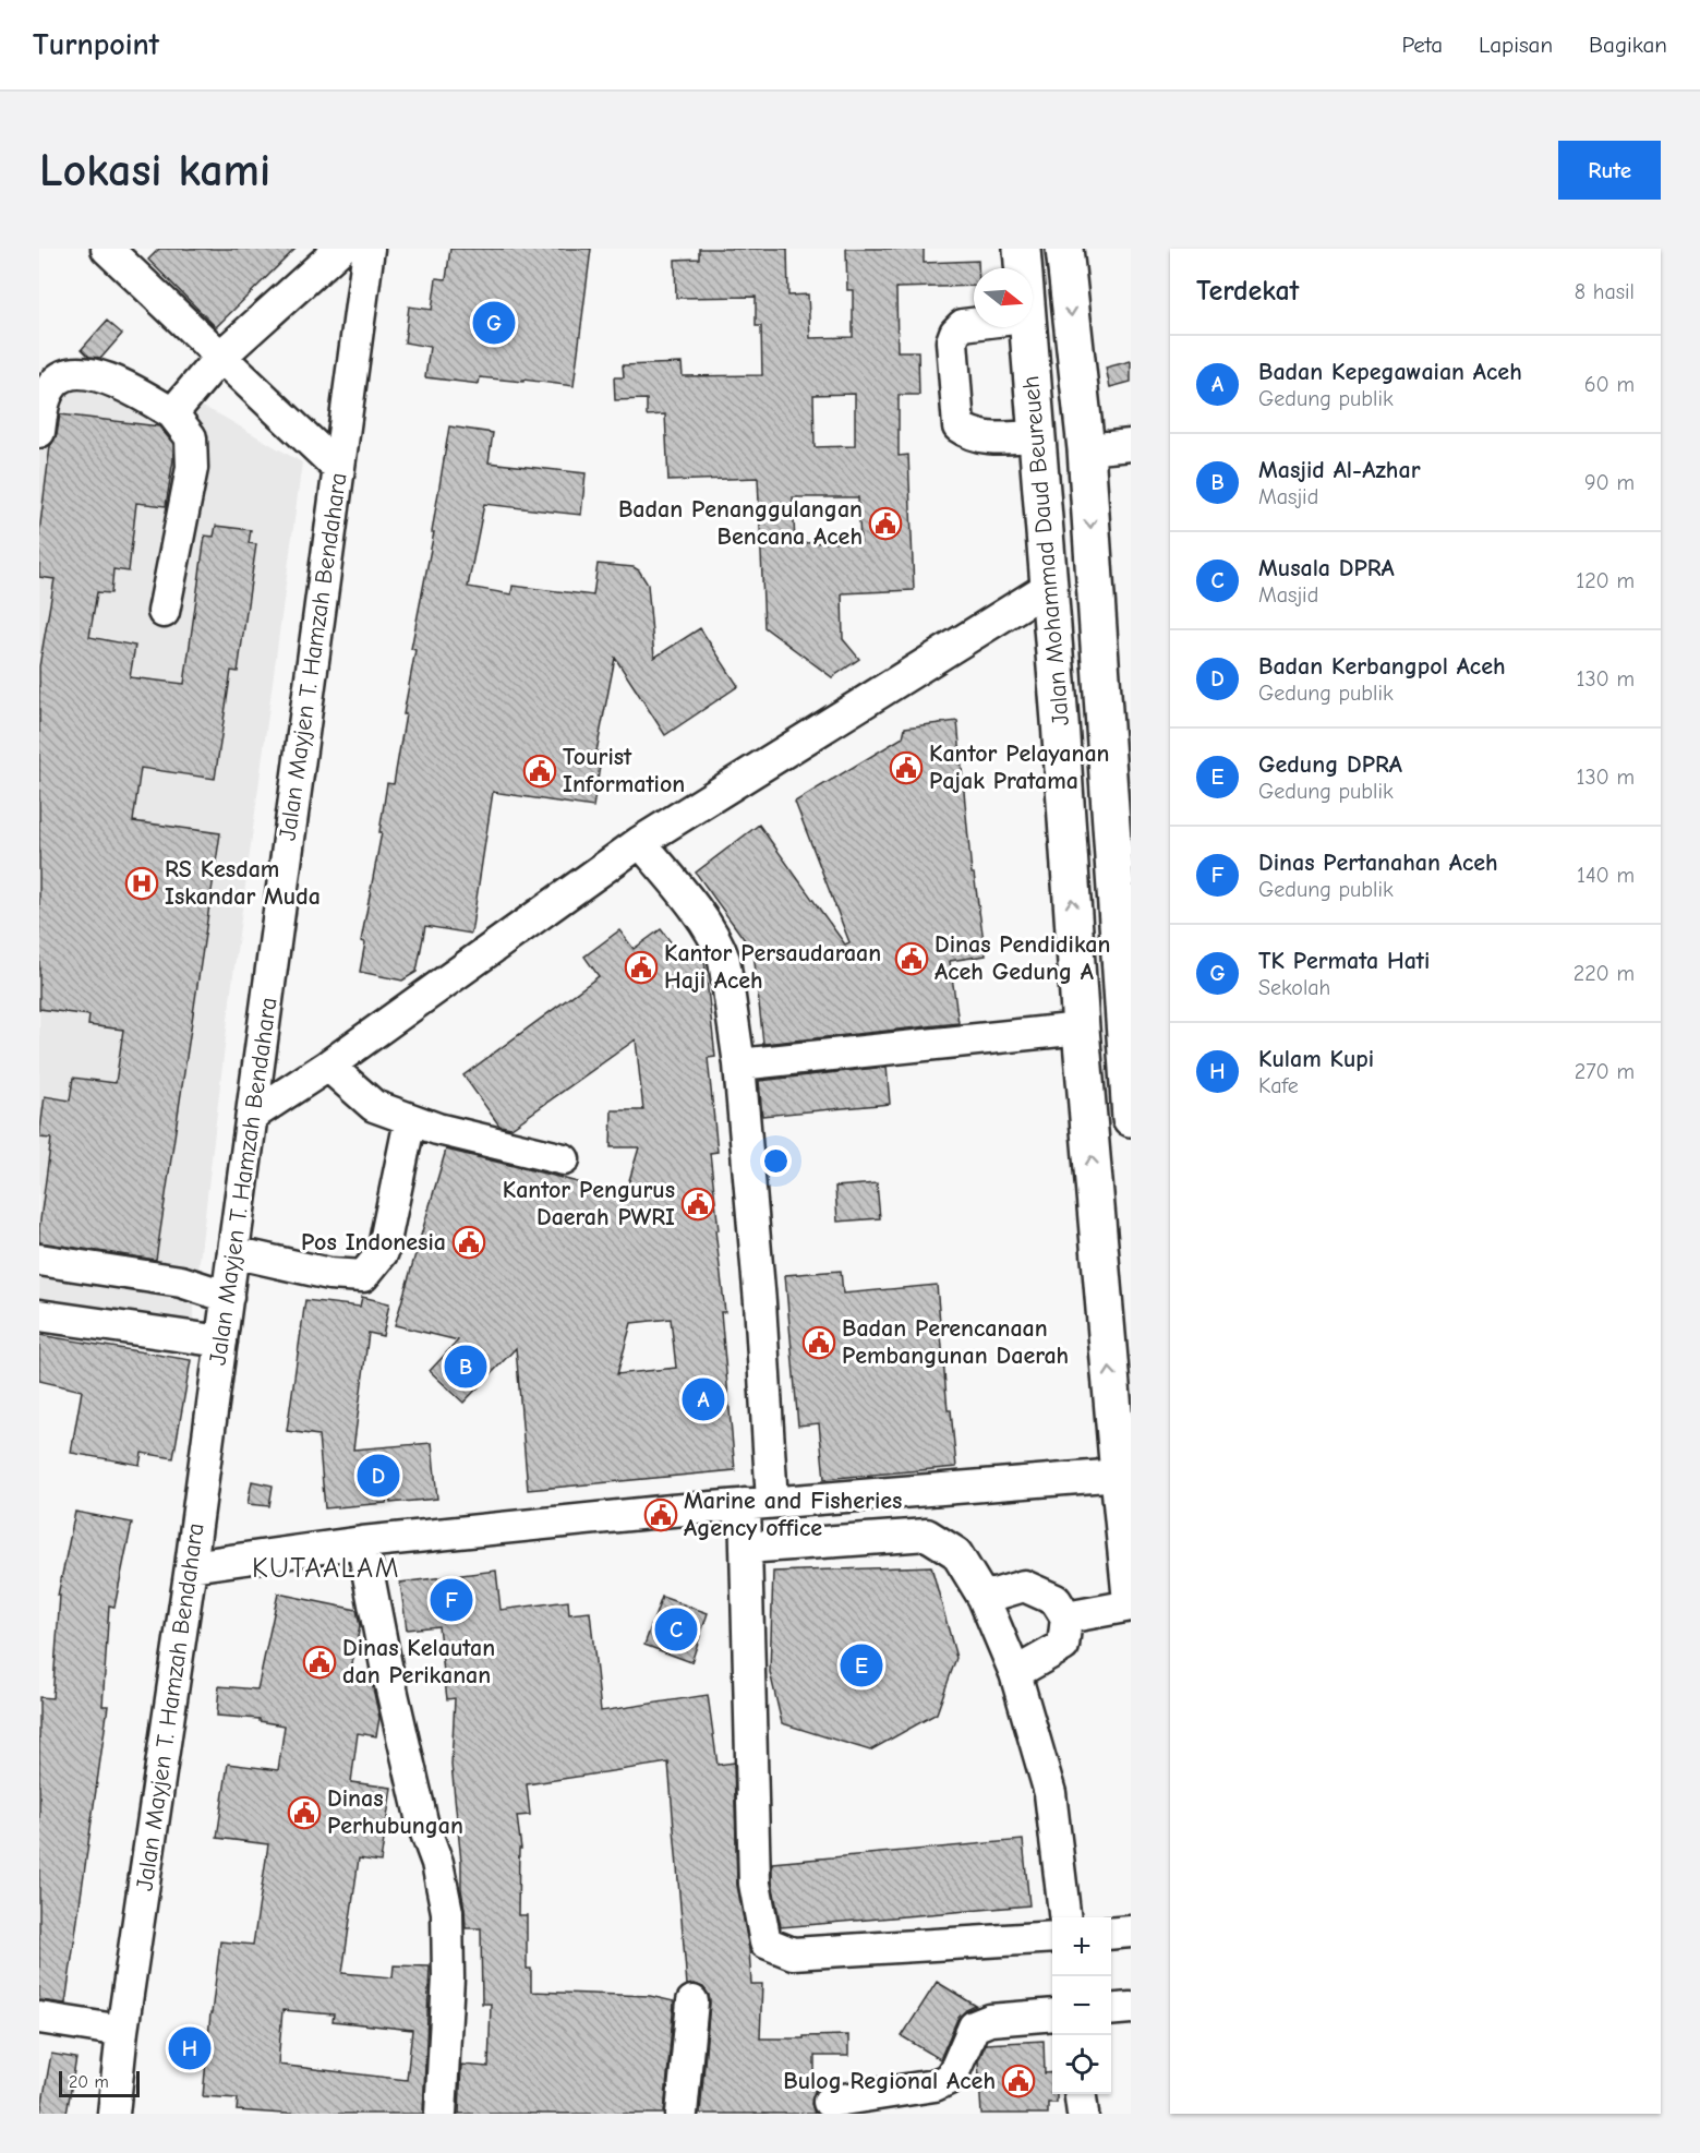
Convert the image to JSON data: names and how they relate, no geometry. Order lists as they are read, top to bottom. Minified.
{"streets":{"highway":["Jalan Mohammad Daud Beureueh"],"street":["Jalan Mayjen T. Hamzah Bendahara"]},"districts":["KUTAALAM"],"places":{"public building":["Badan Penanggulangan Bencana Aceh","Kantor Pelayanan Pajak Pratama","Tourist Information","Dinas Pendidikan Aceh Gedung A","Kantor Persaudaraan Haji Aceh","Kantor Pengurus Daerah PWRI","Pos Indonesia","Badan Perencanaan Pembangunan Daerah","Marine and Fisheries Agency office","Dinas Kelautan dan Perikanan","Dinas Perhubungan","Bulog Regional Aceh"],"hospital":["RS Kesdam Iskandar Muda"]},"scale_bar":"20 m","north":"right","page":{"header":"Turnpoint","nav":["Peta","Lapisan","Bagikan"],"buttons":"Rute","title":"Lokasi kami","heading":["Terdekat","8 hasil"],"pins":["G","B","A","D","F","C","E","H"],"list":[{"mark":"A","name":"Badan Kepegawaian Aceh","note":"Gedung publik","value":"60 m"},{"mark":"B","name":"Masjid Al-Azhar","note":"Masjid","value":"90 m"},{"mark":"C","name":"Musala DPRA","note":"Masjid","value":"120 m"},{"mark":"D","name":"Badan Kerbangpol Aceh","note":"Gedung publik","value":"130 m"},{"mark":"E","name":"Gedung DPRA","note":"Gedung publik","value":"130 m"},{"mark":"F","name":"Dinas Pertanahan Aceh","note":"Gedung publik","value":"140 m"},{"mark":"G","name":"TK Permata Hati","note":"Sekolah","value":"220 m"},{"mark":"H","name":"Kulam Kupi","note":"Kafe","value":"270 m"}],"map_buttons":["+","−"],"scale":"20 m"}}
